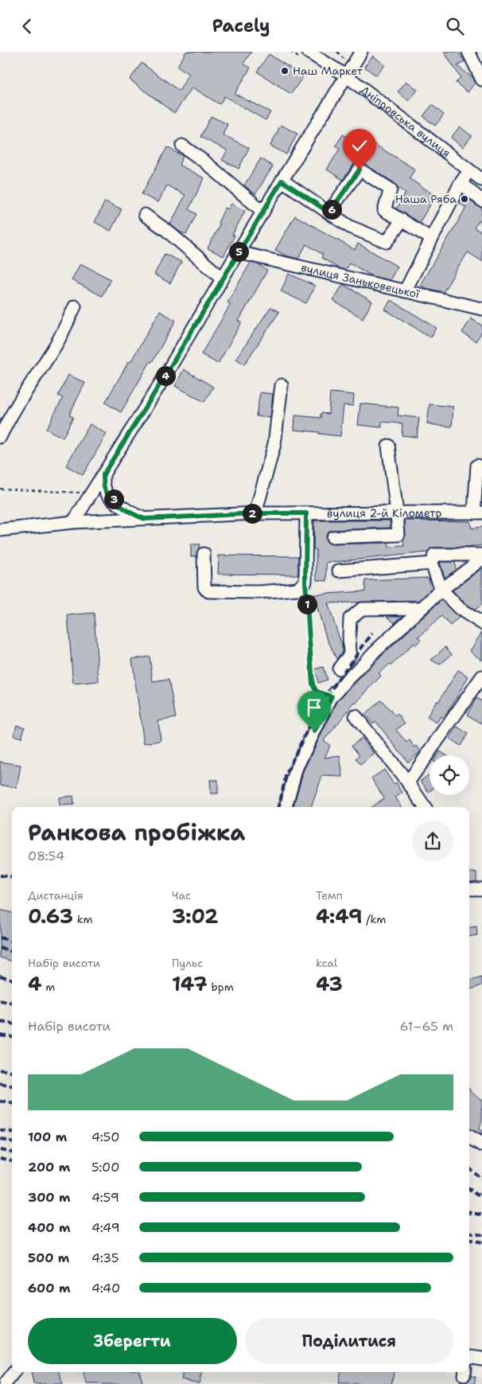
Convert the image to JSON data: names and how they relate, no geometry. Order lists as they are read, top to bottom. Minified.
{"streets":{"street":["Дніпровська вулиця","вулиця Заньковецької","вулиця 2-й Кілометр"]},"places":["Наш Маркет","Наша Ряба"],"page":{"header":"Pacely","pins":["6","5","4","3","2","1"],"heading":["Ранкова пробіжка","08:54"],"stats":[["Дистанція","0.63 km"],["Час","3:02"],["Темп","4:49 /km"],["Набір висоти","4 m"],["Пульс","147 bpm"],["kcal","43"]],"chart":["Набір висоти","61–65 m"],"list":[{"name":"100 m","note":"4:50"},{"name":"200 m","note":"5:00"},{"name":"300 m","note":"4:59"},{"name":"400 m","note":"4:49"},{"name":"500 m","note":"4:35"},{"name":"600 m","note":"4:40"}],"buttons":["Зберегти","Поділитися"]}}
